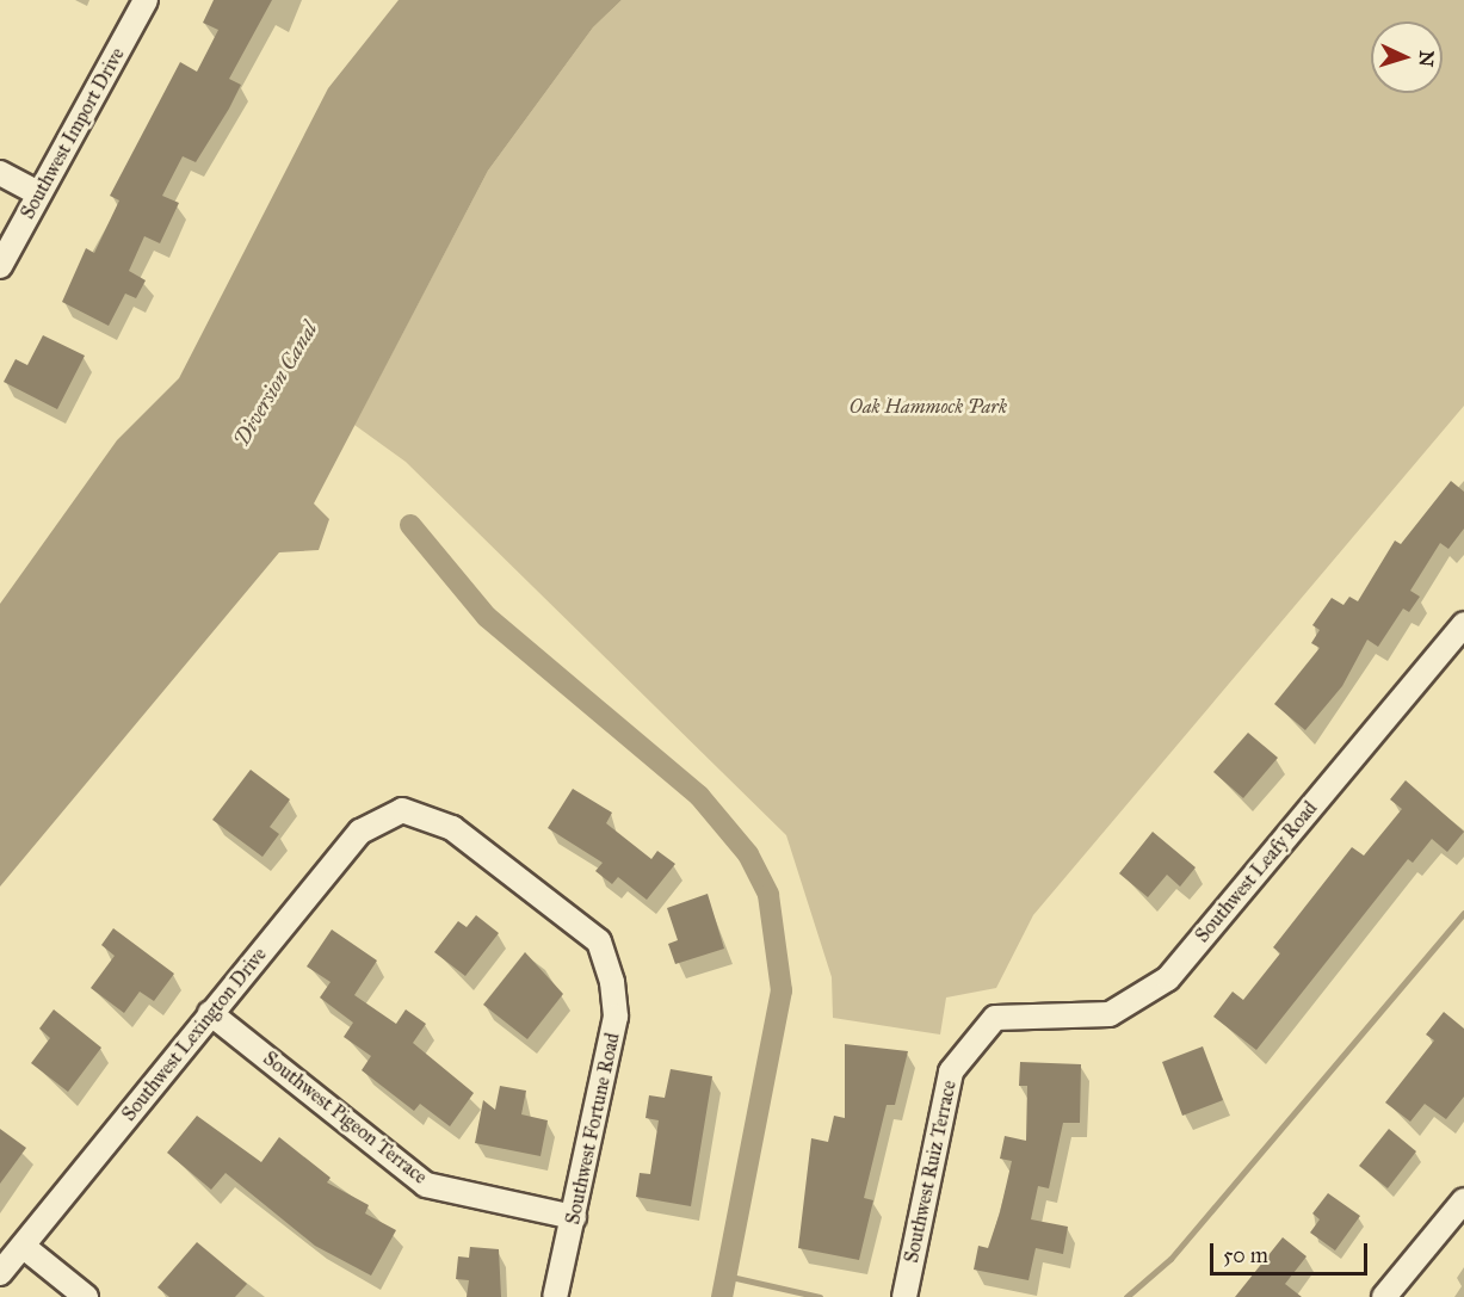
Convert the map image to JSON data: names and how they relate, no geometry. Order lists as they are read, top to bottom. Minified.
{"streets":{"street":["Southwest Import Drive","Southwest Leafy Road","Southwest Lexington Drive","Southwest Pigeon Terrace","Southwest Fortune Road","Southwest Ruiz Terrace"]},"crossings":[["Southwest Leafy Road","Southwest Ruiz Terrace"],["Southwest Lexington Drive","Southwest Pigeon Terrace"],["Southwest Lexington Drive","Southwest Fortune Road"],["Southwest Pigeon Terrace","Southwest Fortune Road"]],"water":["Diversion Canal"],"parks":["Oak Hammock Park"],"scale_bar":"50 m","north":"right"}
